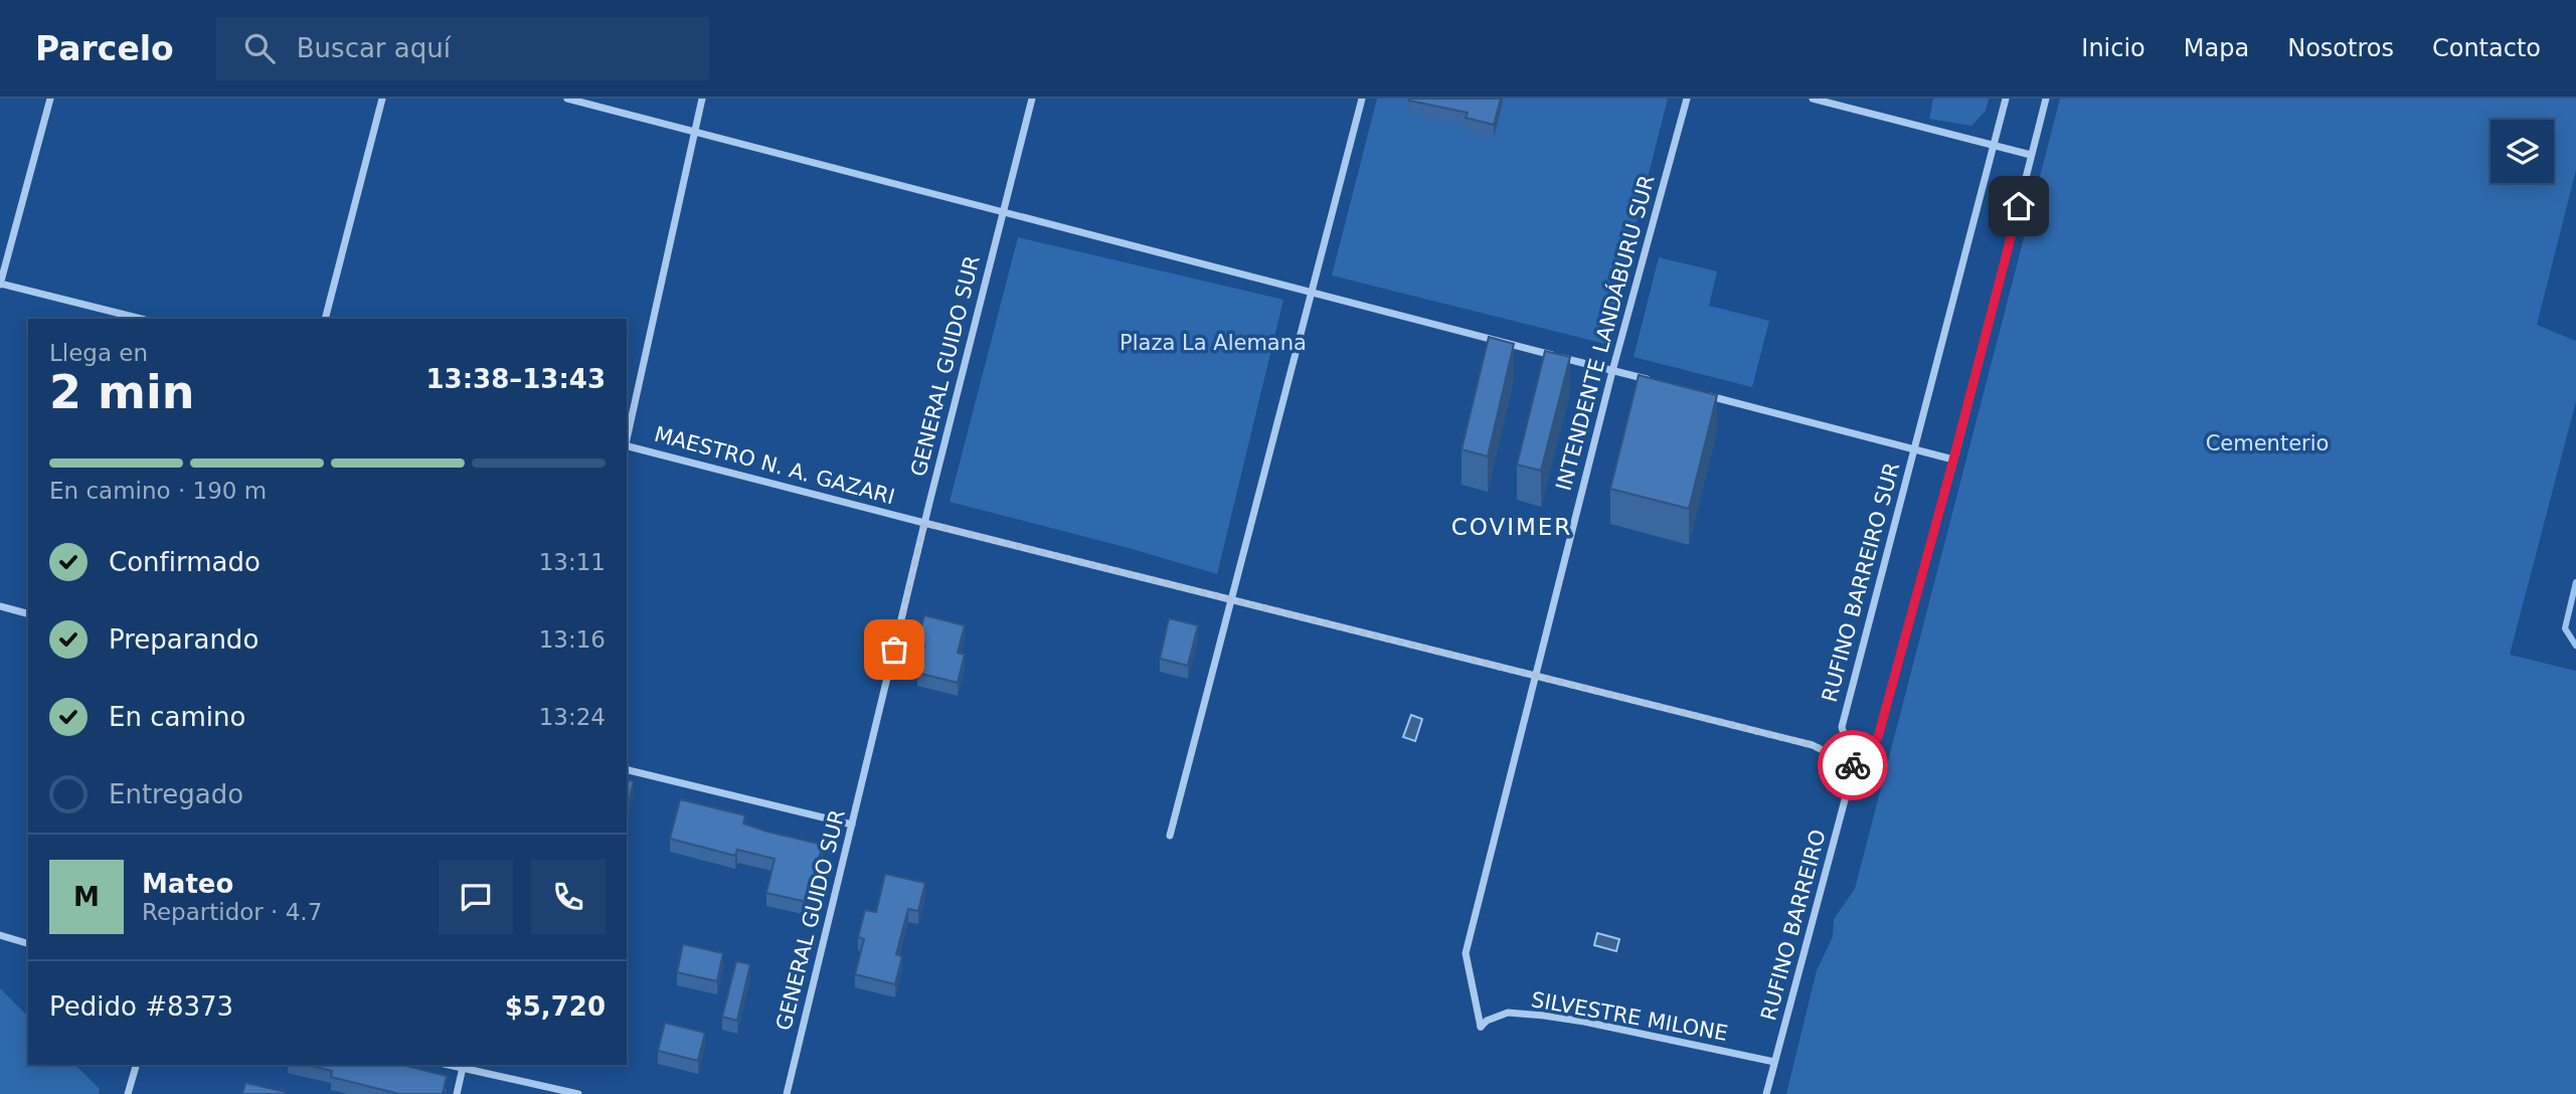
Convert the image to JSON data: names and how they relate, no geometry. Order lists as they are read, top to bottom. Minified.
{"streets":{"street":["INTENDENTE LANDÁBURU SUR","GENERAL GUIDO SUR","MAESTRO N. A. GAZARI","RUFINO BARREIRO SUR","RUFINO BARREIRO","SILVESTRE MILONE"]},"crossings":[["INTENDENTE LANDÁBURU SUR","MAESTRO N. A. GAZARI"],["INTENDENTE LANDÁBURU SUR","SILVESTRE MILONE"],["GENERAL GUIDO SUR","MAESTRO N. A. GAZARI"],["MAESTRO N. A. GAZARI","RUFINO BARREIRO SUR"],["MAESTRO N. A. GAZARI","RUFINO BARREIRO"],["RUFINO BARREIRO SUR","RUFINO BARREIRO"],["RUFINO BARREIRO","SILVESTRE MILONE"]],"districts":["COVIMER"],"parks":["Plaza La Alemana","Cementerio"],"page":{"header":"Parcelo","search":"Buscar aquí","nav":["Inicio","Mapa","Nosotros","Contacto"],"heading":["2 min","Llega en","13:38–13:43"],"panel":["Mateo","Repartidor · 4.7","Pedido #8373","$5,720"],"bar":"En camino · 190 m","list":[["Confirmado","13:11"],["Preparando","13:16"],["En camino","13:24"],"Entregado"],"round":"M"}}
